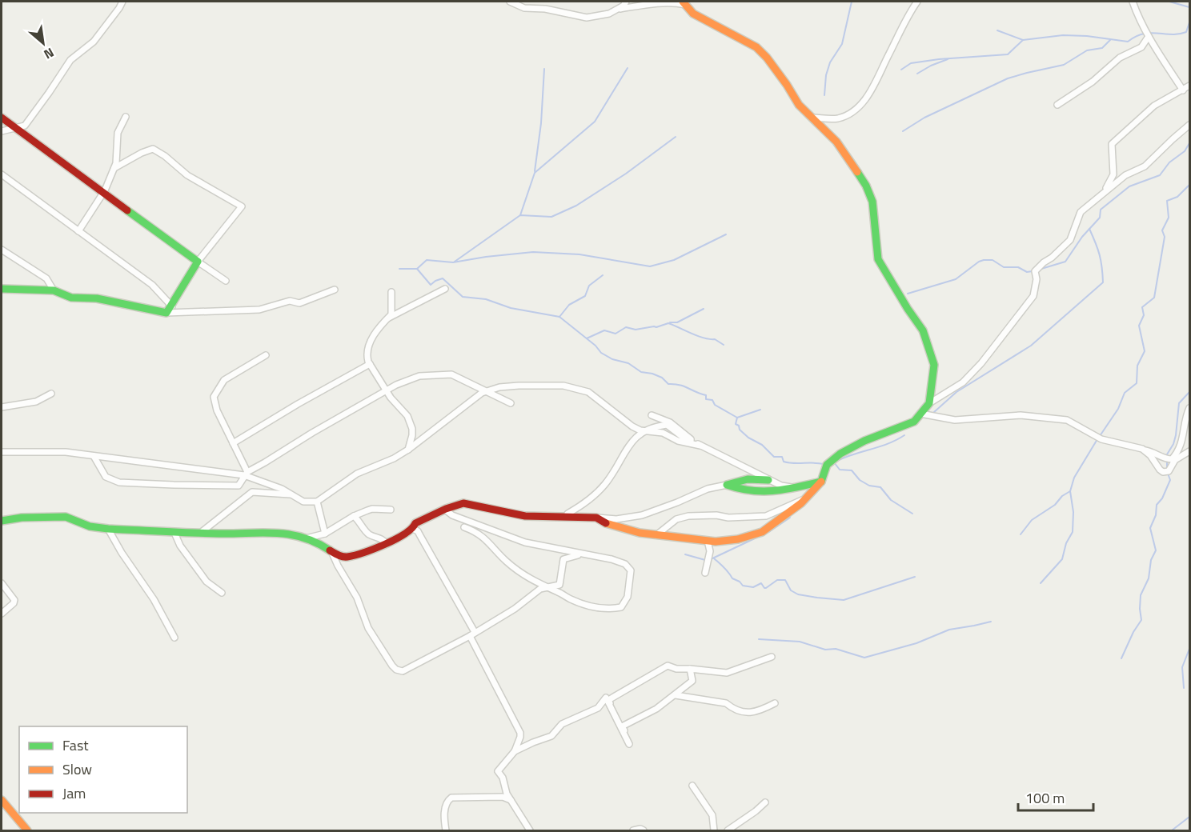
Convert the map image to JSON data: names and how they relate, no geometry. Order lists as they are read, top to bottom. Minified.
{"legend":["Fast","Slow","Jam"],"scale_bar":"100 m","north":"bottom right"}
